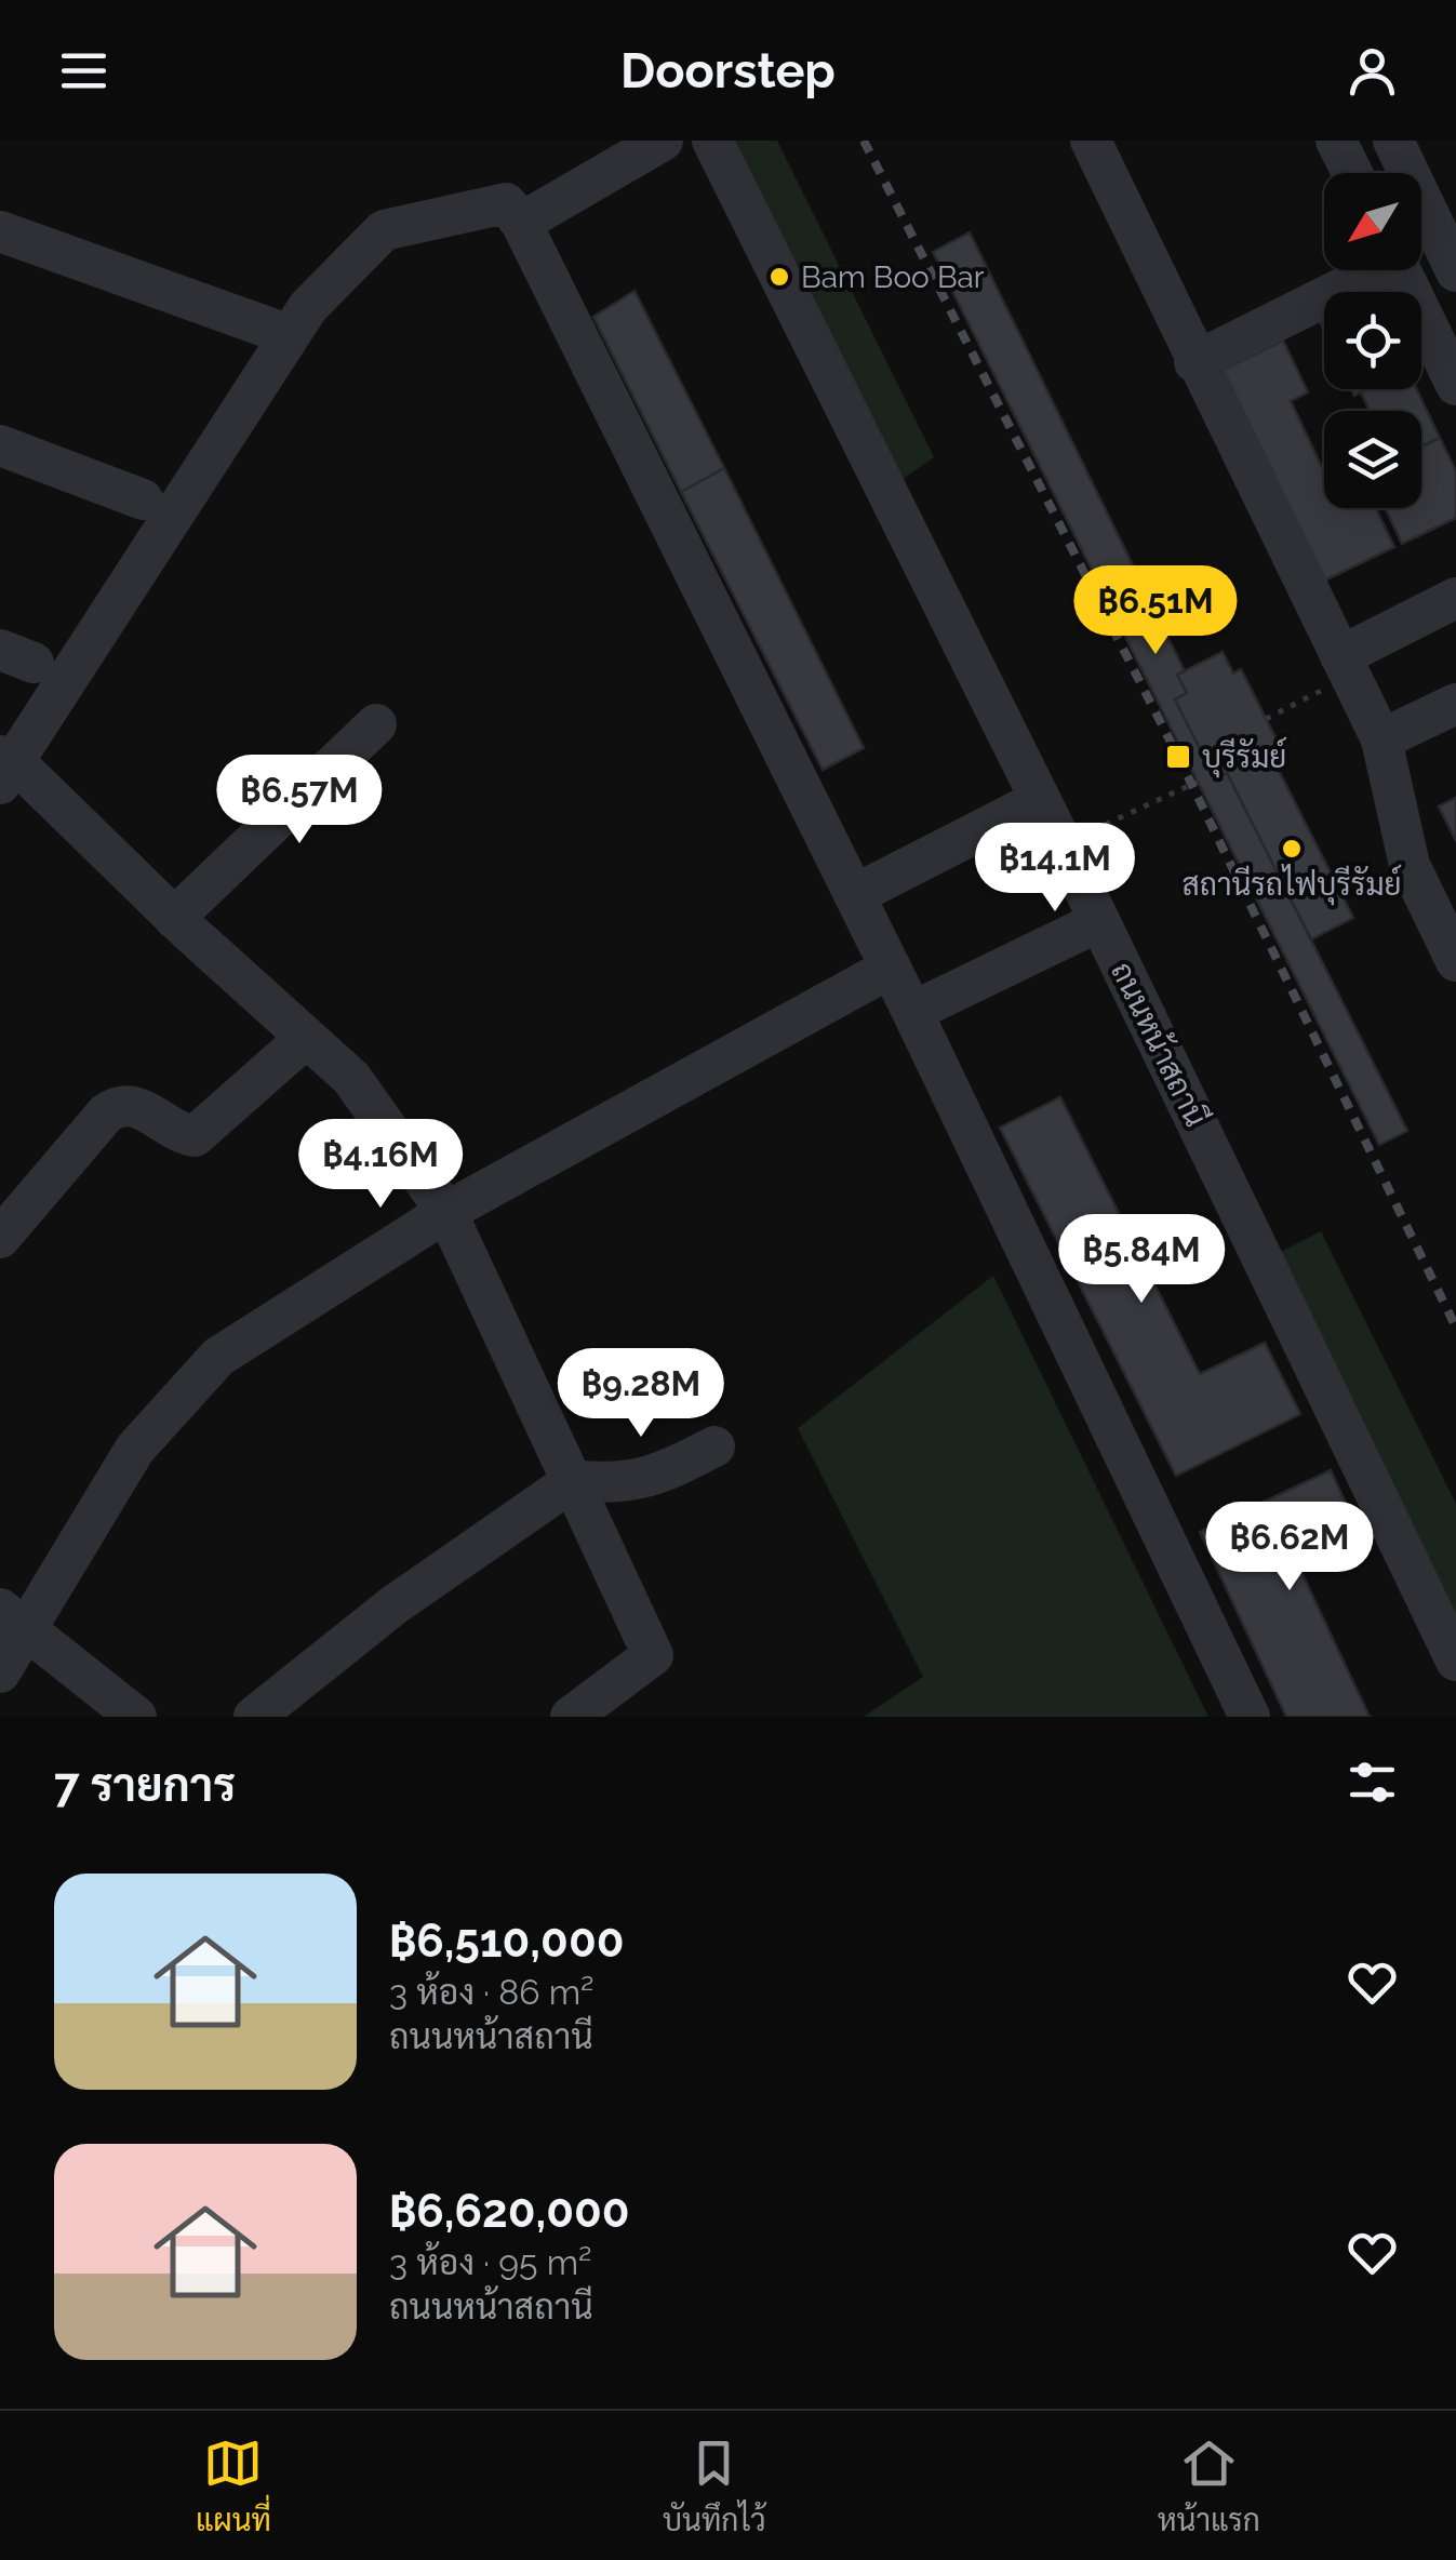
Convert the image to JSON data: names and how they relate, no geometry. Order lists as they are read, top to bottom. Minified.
{"streets":{"street":["ถนนหน้าสถานี"]},"places":{"other":["Bam Boo Bar","สถานีรถไฟบุรีรัมย์"],"transit":["บุรีรัมย์"]},"north":"bottom left","page":{"header":"Doorstep","price":["฿6.51M","฿6.57M","฿14.1M","฿4.16M","฿5.84M","฿9.28M","฿6.62M"],"heading":"7 รายการ","list":[{"name":"฿6,510,000","note":"3 ห้อง · 86 m² · ถนนหน้าสถานี"},{"name":"฿6,620,000","note":"3 ห้อง · 95 m² · ถนนหน้าสถานี"}],"tabs":["แผนที่","บันทึกไว้","หน้าแรก"]}}
